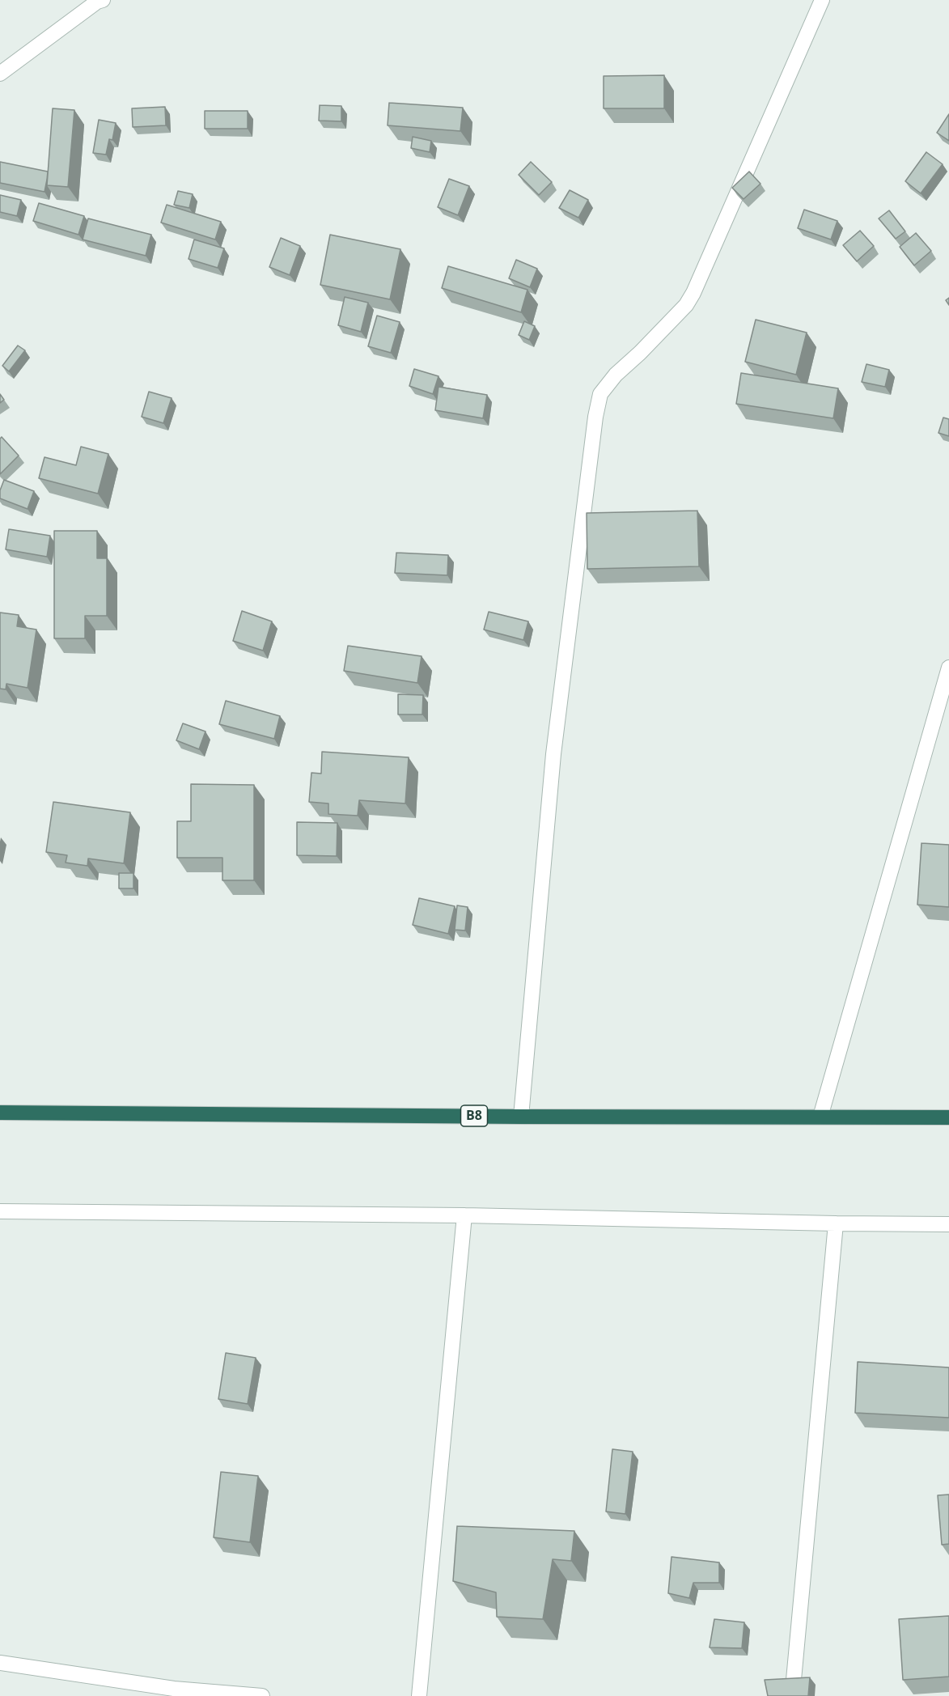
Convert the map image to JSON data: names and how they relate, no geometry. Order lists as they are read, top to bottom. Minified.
{"streets":{"highway":["B8"]}}
